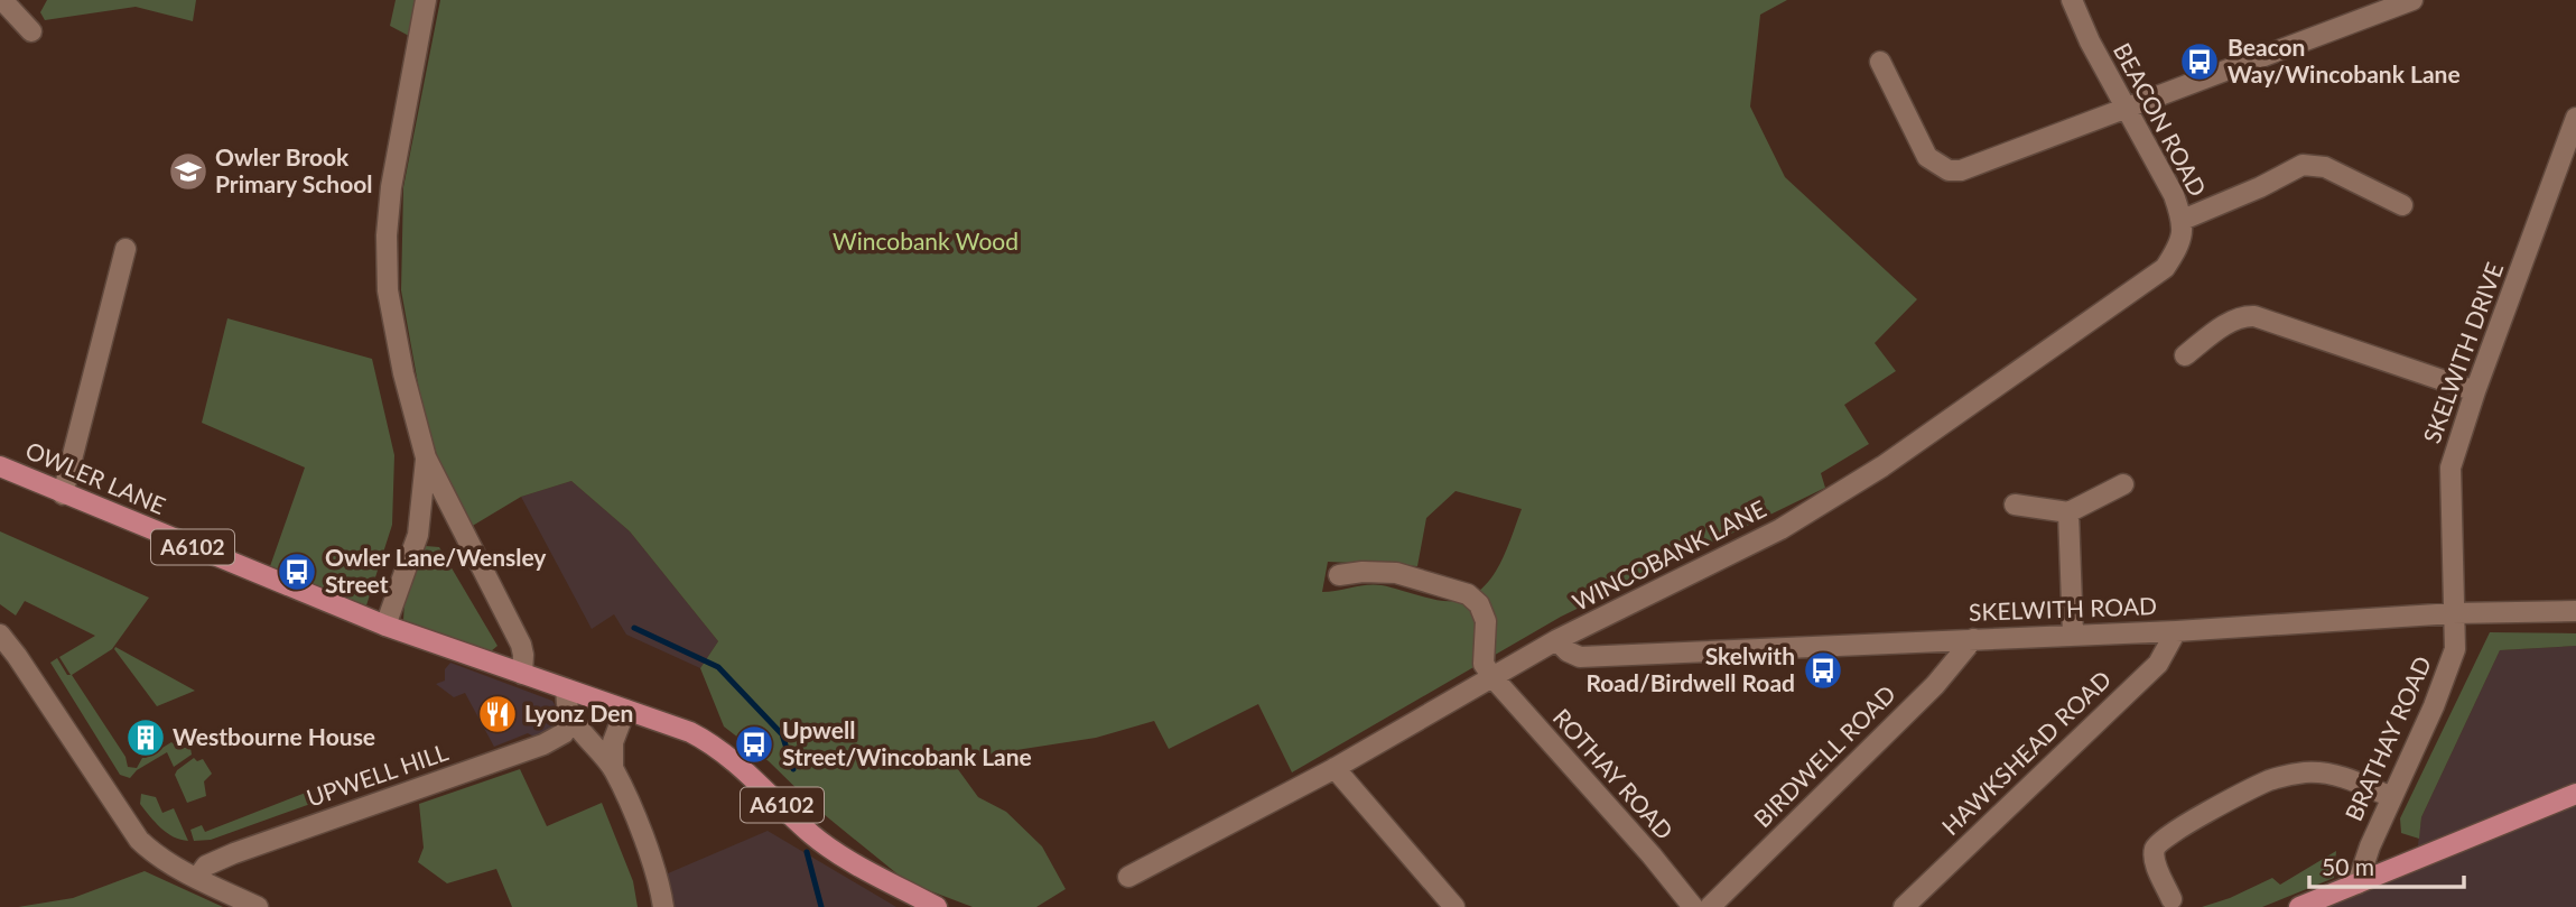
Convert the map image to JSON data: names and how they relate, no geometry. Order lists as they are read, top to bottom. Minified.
{"streets":{"main road":["OWLER LANE","A6102"],"street":["BEACON ROAD","SKELWITH DRIVE","WINCOBANK LANE","SKELWITH ROAD","BRATHAY ROAD","HAWKSHEAD ROAD","BIRDWELL ROAD","ROTHAY ROAD","UPWELL HILL"]},"crossings":[["BEACON ROAD","WINCOBANK LANE"],["SKELWITH DRIVE","SKELWITH ROAD"],["SKELWITH DRIVE","BRATHAY ROAD"],["OWLER LANE","A6102"],["WINCOBANK LANE","SKELWITH ROAD"],["WINCOBANK LANE","ROTHAY ROAD"],["SKELWITH ROAD","BRATHAY ROAD"],["SKELWITH ROAD","HAWKSHEAD ROAD"],["SKELWITH ROAD","BIRDWELL ROAD"]],"parks":["Wincobank Wood"],"places":{"bus stop":["Beacon Way/Wincobank Lane","Owler Lane/Wensley Street","Skelwith Road/Birdwell Road","Upwell Street/Wincobank Lane"],"school or university":["Owler Brook Primary School"],"restaurant":["Lyonz Den"],"building":["Westbourne House"]},"scale_bar":"50 m"}
